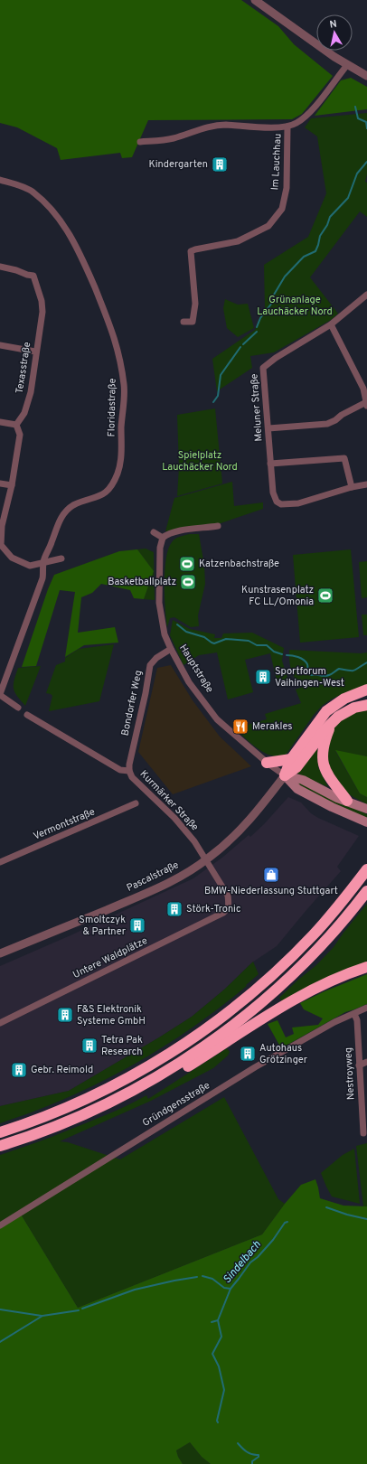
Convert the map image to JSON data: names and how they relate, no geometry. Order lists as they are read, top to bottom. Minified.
{"streets":{"main road":["Hauptstraße"],"street":["Im Lauchhau","Texasstraße","Floridastraße","Meluner Straße","Bondorfer Weg","Kurmärker Straße","Vermontstraße","Pascalstraße","Untere Waldplätze","Nestroyweg","Gründgensstraße"]},"crossings":[["Hauptstraße","Bondorfer Weg"],["Hauptstraße","Pascalstraße"],["Bondorfer Weg","Kurmärker Straße"],["Kurmärker Straße","Untere Waldplätze"],["Nestroyweg","Gründgensstraße"]],"water":["Sindelbach"],"parks":["Grünanlage Lauchäcker Nord","Spielplatz Lauchäcker Nord"],"places":{"building":["Kindergarten","Sportforum Vaihingen-West","Störk-Tronic","Smoltczyk & Partner","F&S Elektronik Systeme GmbH","Tetra Pak Research","Autohaus Grötzinger","Gebr. Reimold"],"sports":["Katzenbachstraße","Basketballplatz","Kunstrasenplatz FC LL/Omonia"],"restaurant":["Merakles"],"shop":["BMW-Niederlassung Stuttgart"]},"north":"top"}
